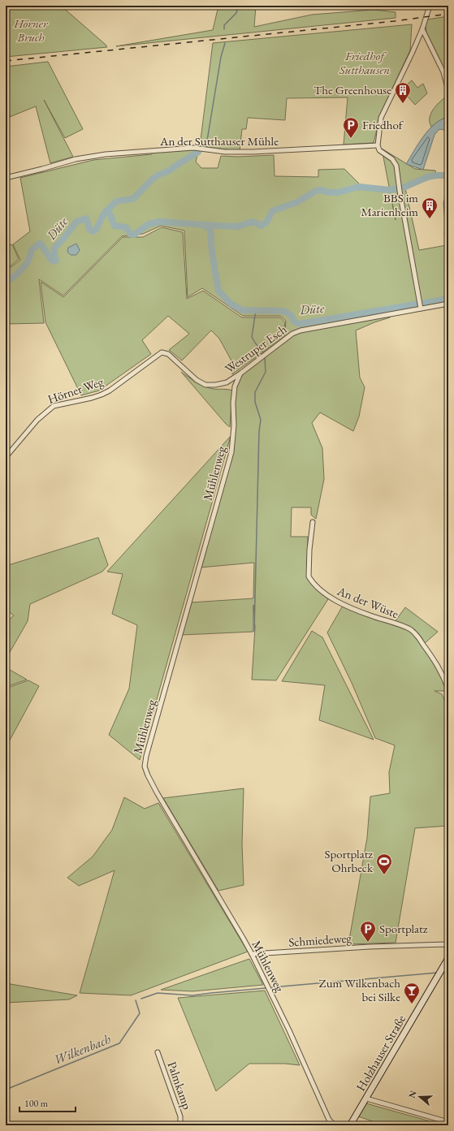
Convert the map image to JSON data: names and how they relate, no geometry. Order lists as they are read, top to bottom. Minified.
{"streets":{"street":["An der Sutthauser Mühle","Westruper Esch","Hörner Weg","Mühlenweg","An der Wüste","Schmiedeweg","Holzhauser Straße","Palmkamp"]},"crossings":[["Westruper Esch","Hörner Weg"],["Westruper Esch","Mühlenweg"],["Mühlenweg","Schmiedeweg"]],"water":["Düte","Wilkenbach"],"parks":["Hörner Bruch","Friedhof Sutthausen"],"places":{"building":["The Greenhouse","BBS im Marienheim"],"parking":["Friedhof","Sportplatz"],"sports":["Sportplatz Ohrbeck"],"bar":["Zum Wilkenbach bei Silke"]},"scale_bar":"100 m","north":"left"}
